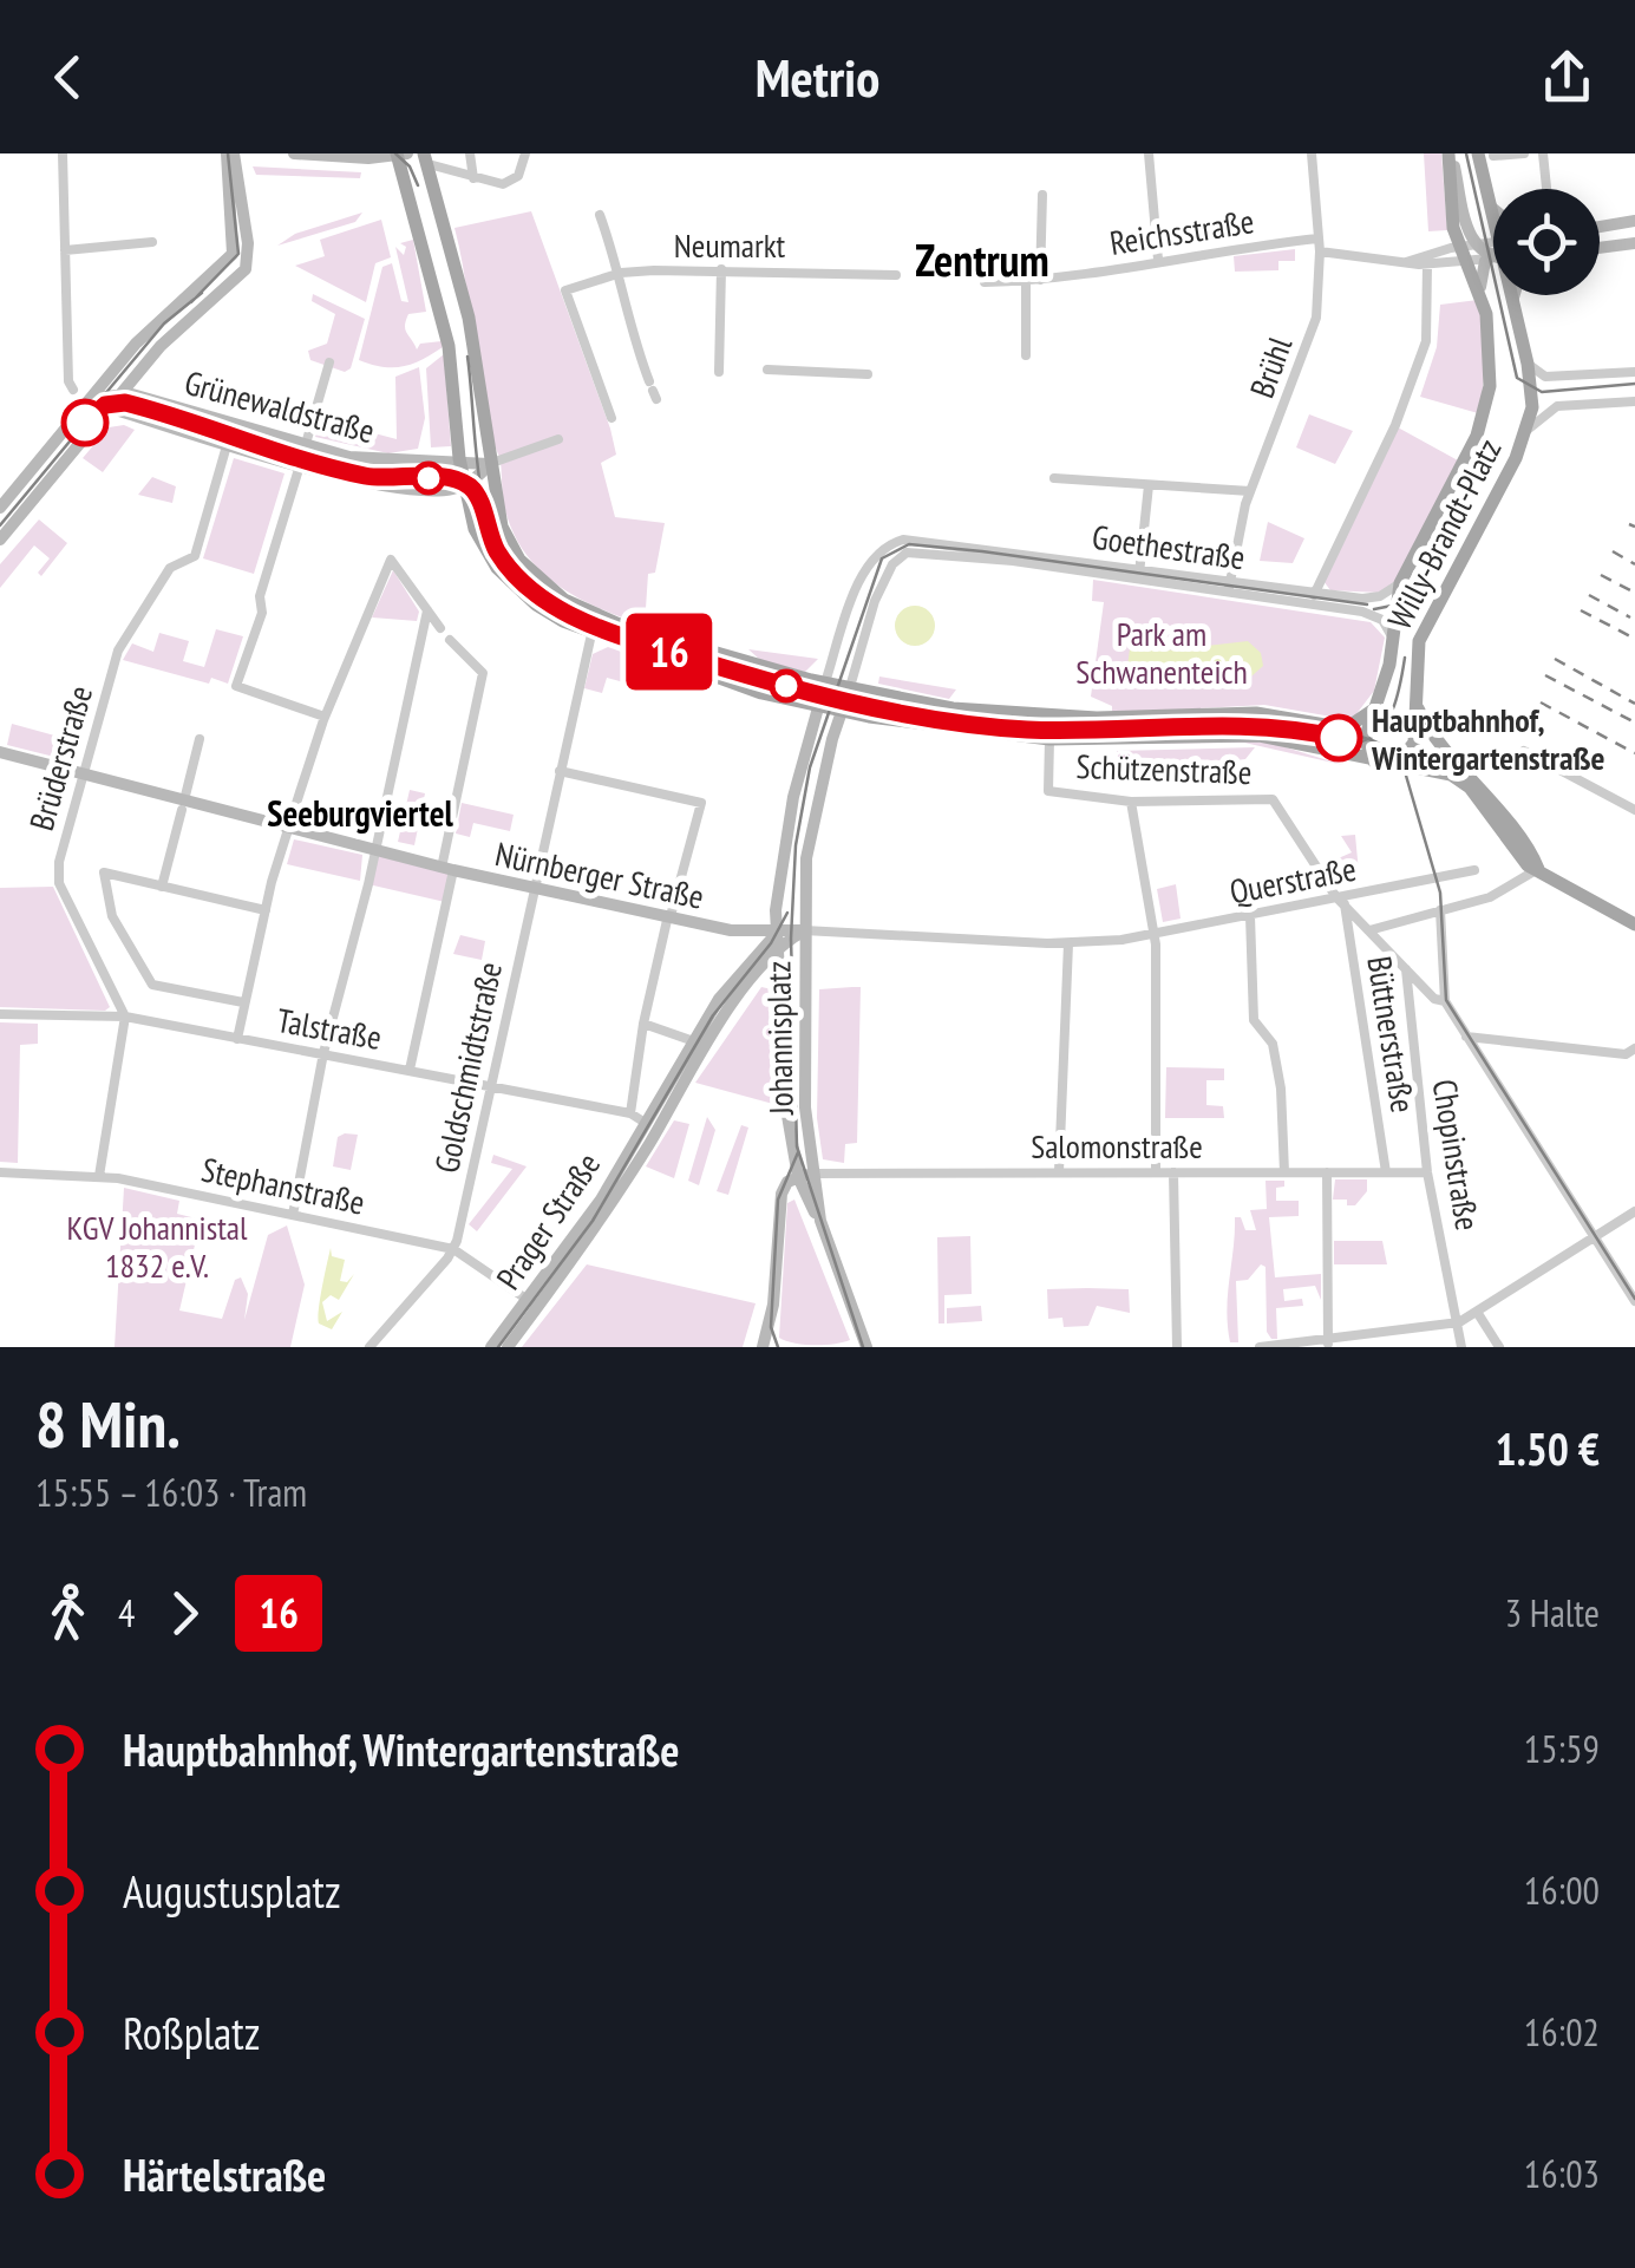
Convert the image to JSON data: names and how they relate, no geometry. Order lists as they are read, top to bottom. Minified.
{"streets":{"main road":["Grünewaldstraße","Willy-Brandt-Platz","Nürnberger Straße","Querstraße","Johannisplatz","Prager Straße"],"street":["Reichsstraße","Neumarkt","Brühl","Goethestraße","Brüderstraße","Schützenstraße","Talstraße","Büttnerstraße","Goldschmidtstraße","Salomonstraße","Chopinstraße","Stephanstraße"]},"crossings":[["Reichsstraße","Brühl"],["Brühl","Goethestraße"],["Grünewaldstraße","Brüderstraße"],["Willy-Brandt-Platz","Goethestraße"],["Brüderstraße","Nürnberger Straße"],["Brüderstraße","Talstraße"],["Schützenstraße","Querstraße"],["Schützenstraße","Büttnerstraße"],["Schützenstraße","Chopinstraße"],["Nürnberger Straße","Querstraße"],["Nürnberger Straße","Johannisplatz"],["Nürnberger Straße","Goldschmidtstraße"],["Querstraße","Büttnerstraße"],["Querstraße","Johannisplatz"],["Talstraße","Johannisplatz"],["Talstraße","Goldschmidtstraße"],["Talstraße","Prager Straße"],["Büttnerstraße","Salomonstraße"],["Johannisplatz","Salomonstraße"],["Johannisplatz","Prager Straße"],["Goldschmidtstraße","Stephanstraße"],["Salomonstraße","Chopinstraße"],["Stephanstraße","Prager Straße"]],"districts":["Zentrum","Seeburgviertel"],"parks":["Park am Schwanenteich","KGV Johannistal 1832 e.V."],"places":["Hauptbahnhof, Wintergartenstraße"],"lines":["tram line 16"],"page":{"header":"Metrio","on_map":"16","heading":["8 Min.","15:55 – 16:03 · Tram","1.50 €"],"legs":["4","16","3 Halte"],"list":[{"name":"Hauptbahnhof, Wintergartenstraße","value":"15:59"},{"name":"Augustusplatz","value":"16:00"},{"name":"Roßplatz","value":"16:02"},{"name":"Härtelstraße","value":"16:03"}]}}
